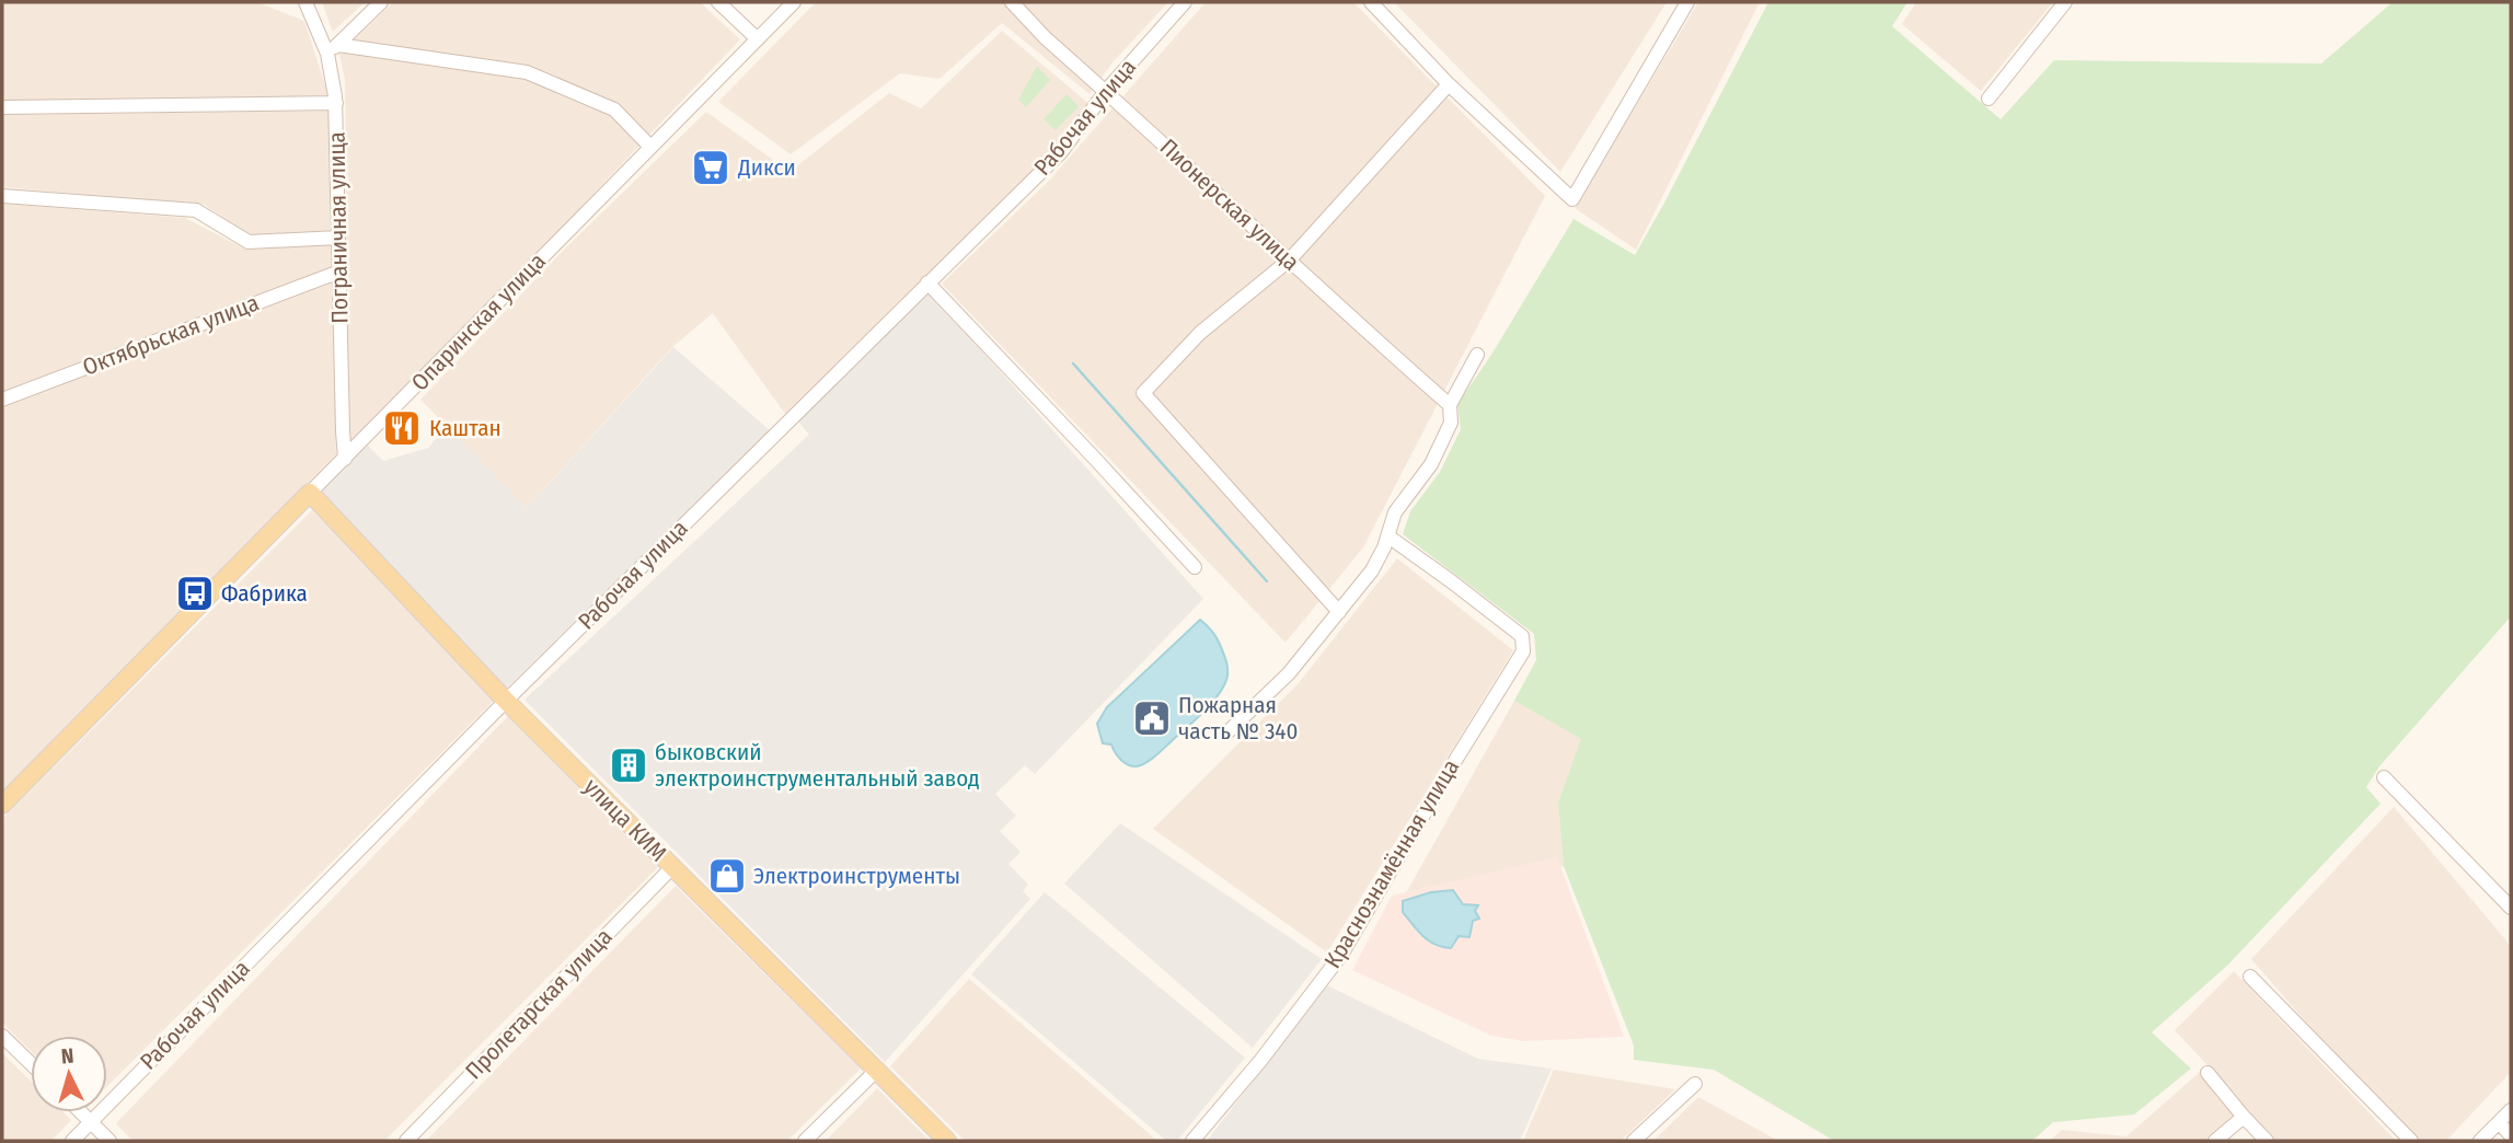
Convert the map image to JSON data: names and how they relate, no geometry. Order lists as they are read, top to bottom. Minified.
{"streets":{"main road":["Опаринская улица","улица КИМ"],"street":["Рабочая улица","Пионерская улица","Пограничная улица","Октябрьская улица","Краснознамённая улица","Пролетарская улица"]},"crossings":[["Рабочая улица","Пионерская улица"],["Рабочая улица","улица КИМ"],["Пограничная улица","Опаринская улица"],["Пограничная улица","Октябрьская улица"],["Опаринская улица","улица КИМ"],["улица КИМ","Пролетарская улица"]],"places":{"supermarket":["Дикси"],"restaurant":["Каштан"],"bus stop":["Фабрика"],"public building":["Пожарная часть № 340"],"building":["быковский электроинструментальный завод"],"shop":["Электроинструменты"]},"north":"top"}
